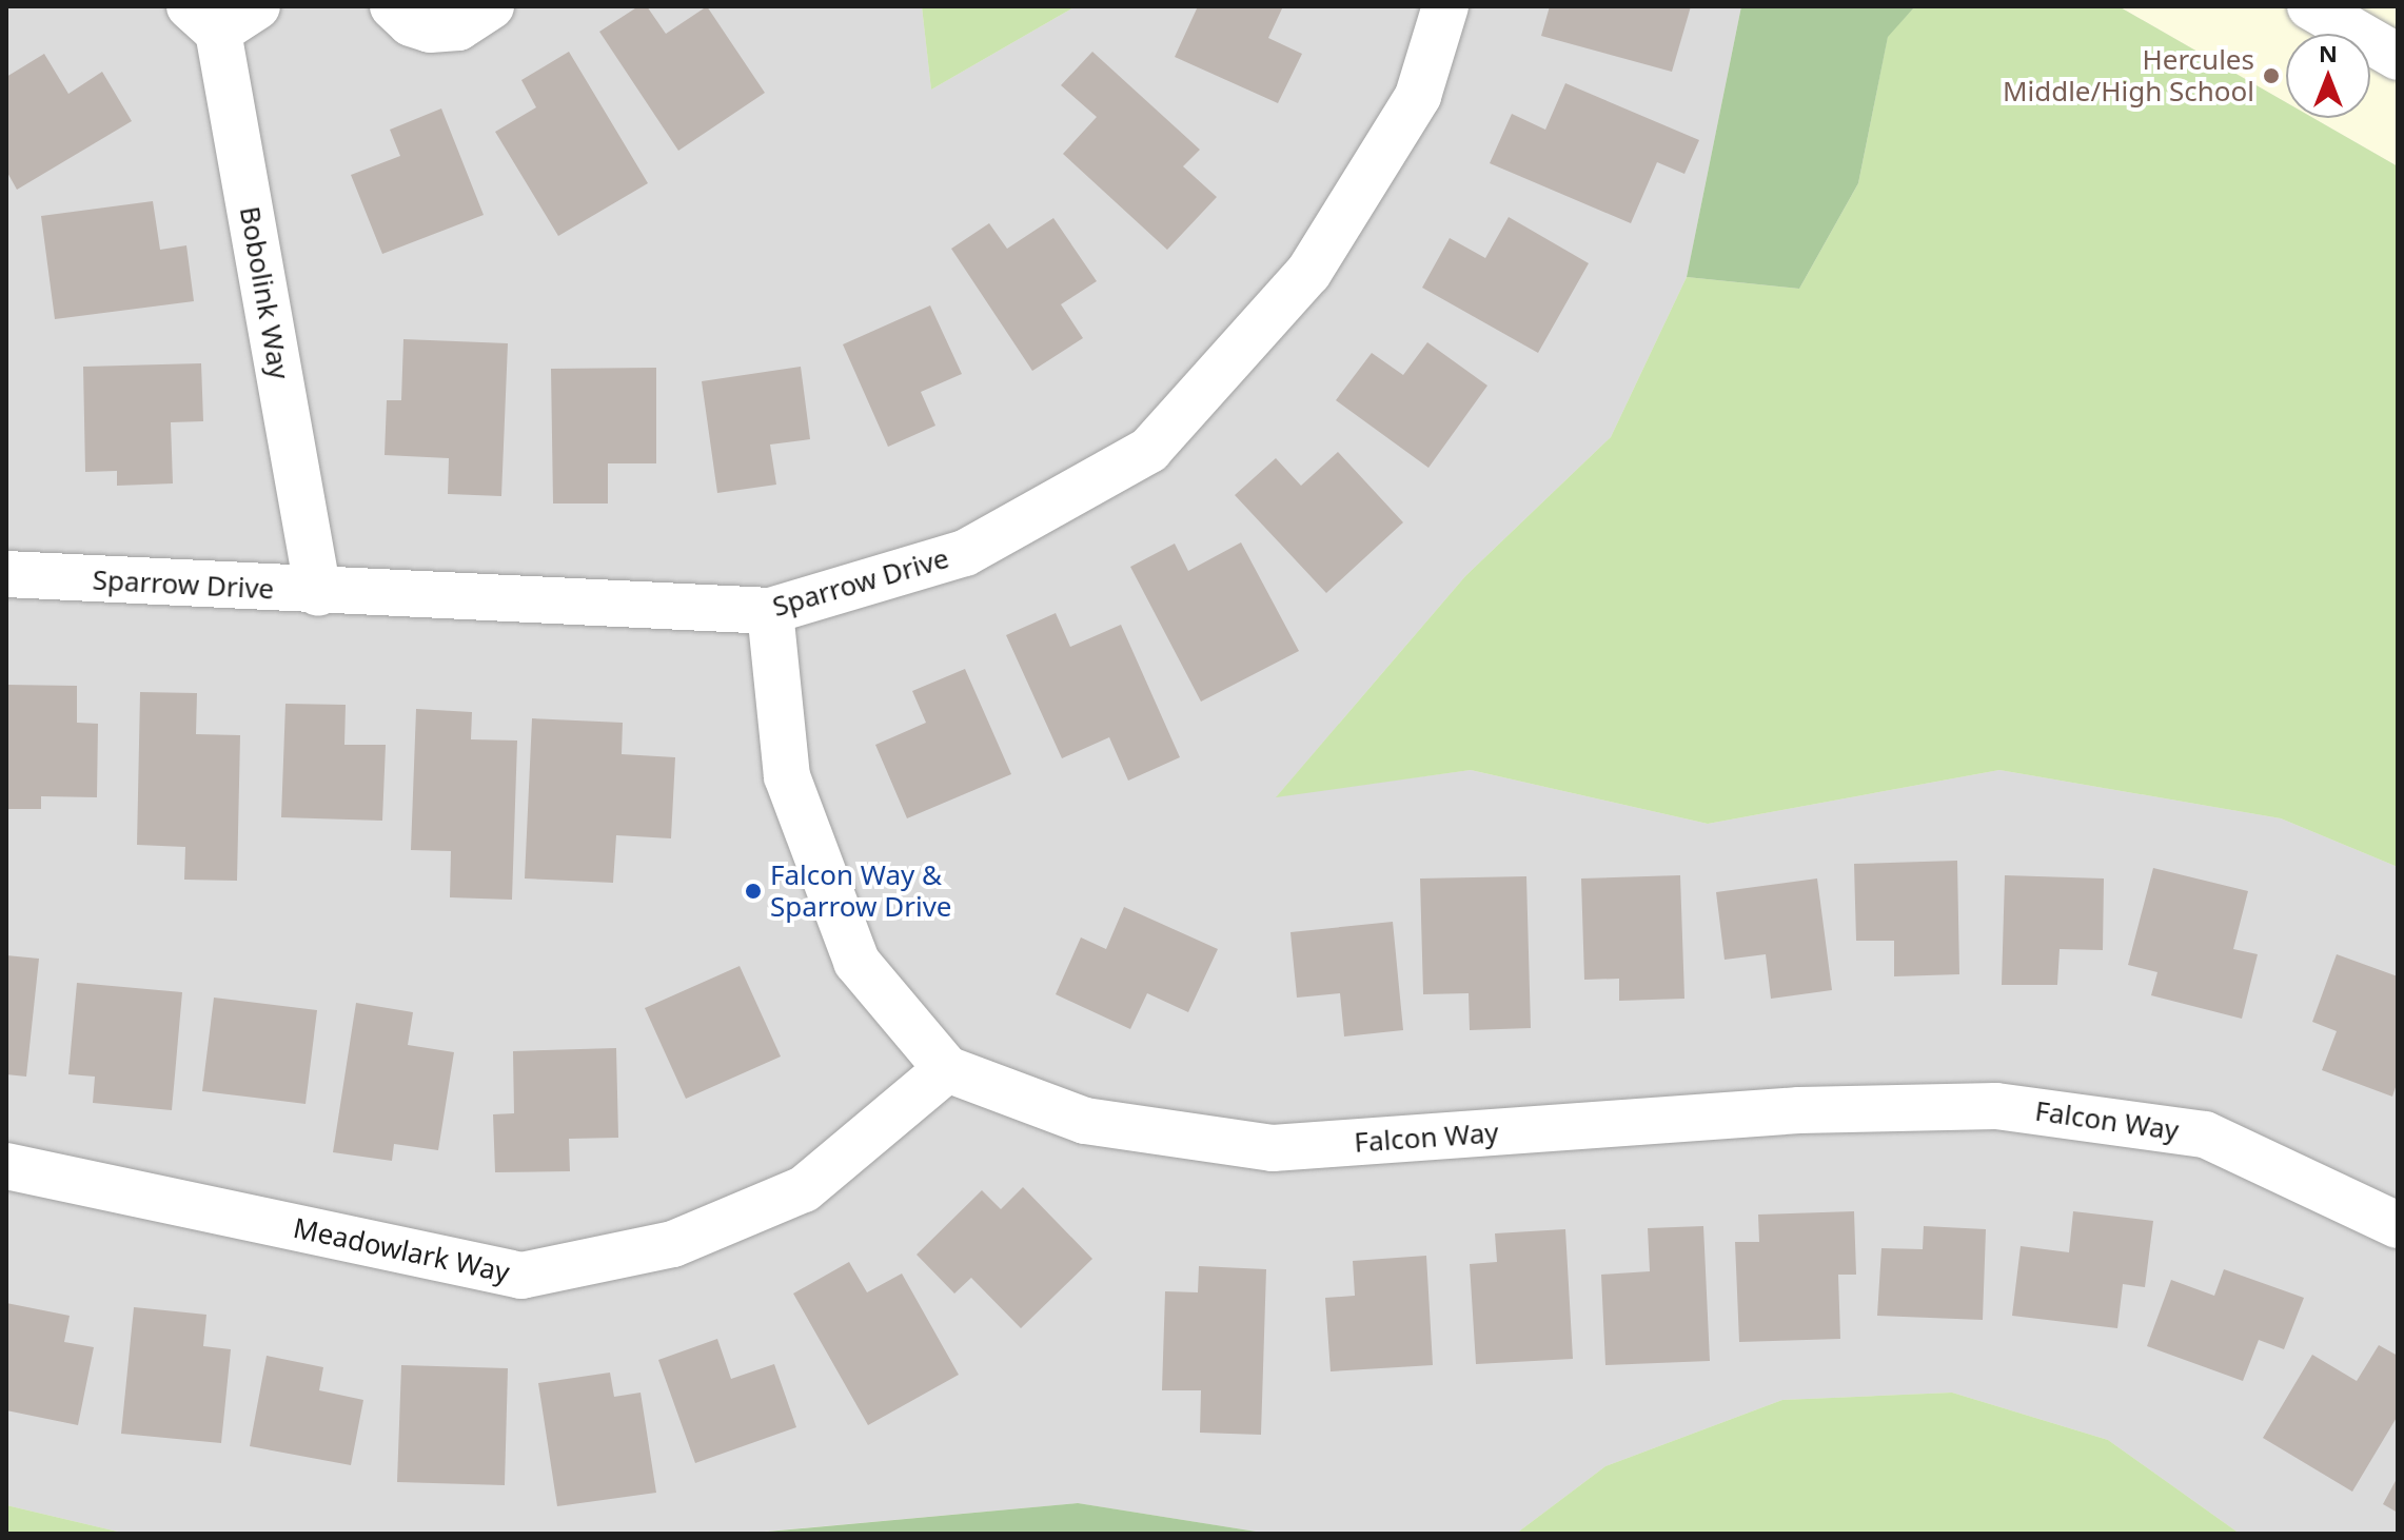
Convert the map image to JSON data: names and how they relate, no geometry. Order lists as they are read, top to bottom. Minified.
{"streets":{"street":["Bobolink Way","Sparrow Drive","Falcon Way","Meadowlark Way"]},"crossings":[["Bobolink Way","Sparrow Drive"],["Sparrow Drive","Falcon Way"],["Falcon Way","Meadowlark Way"]],"places":["Hercules Middle/High School","Falcon Way & Sparrow Drive"],"north":"top"}
